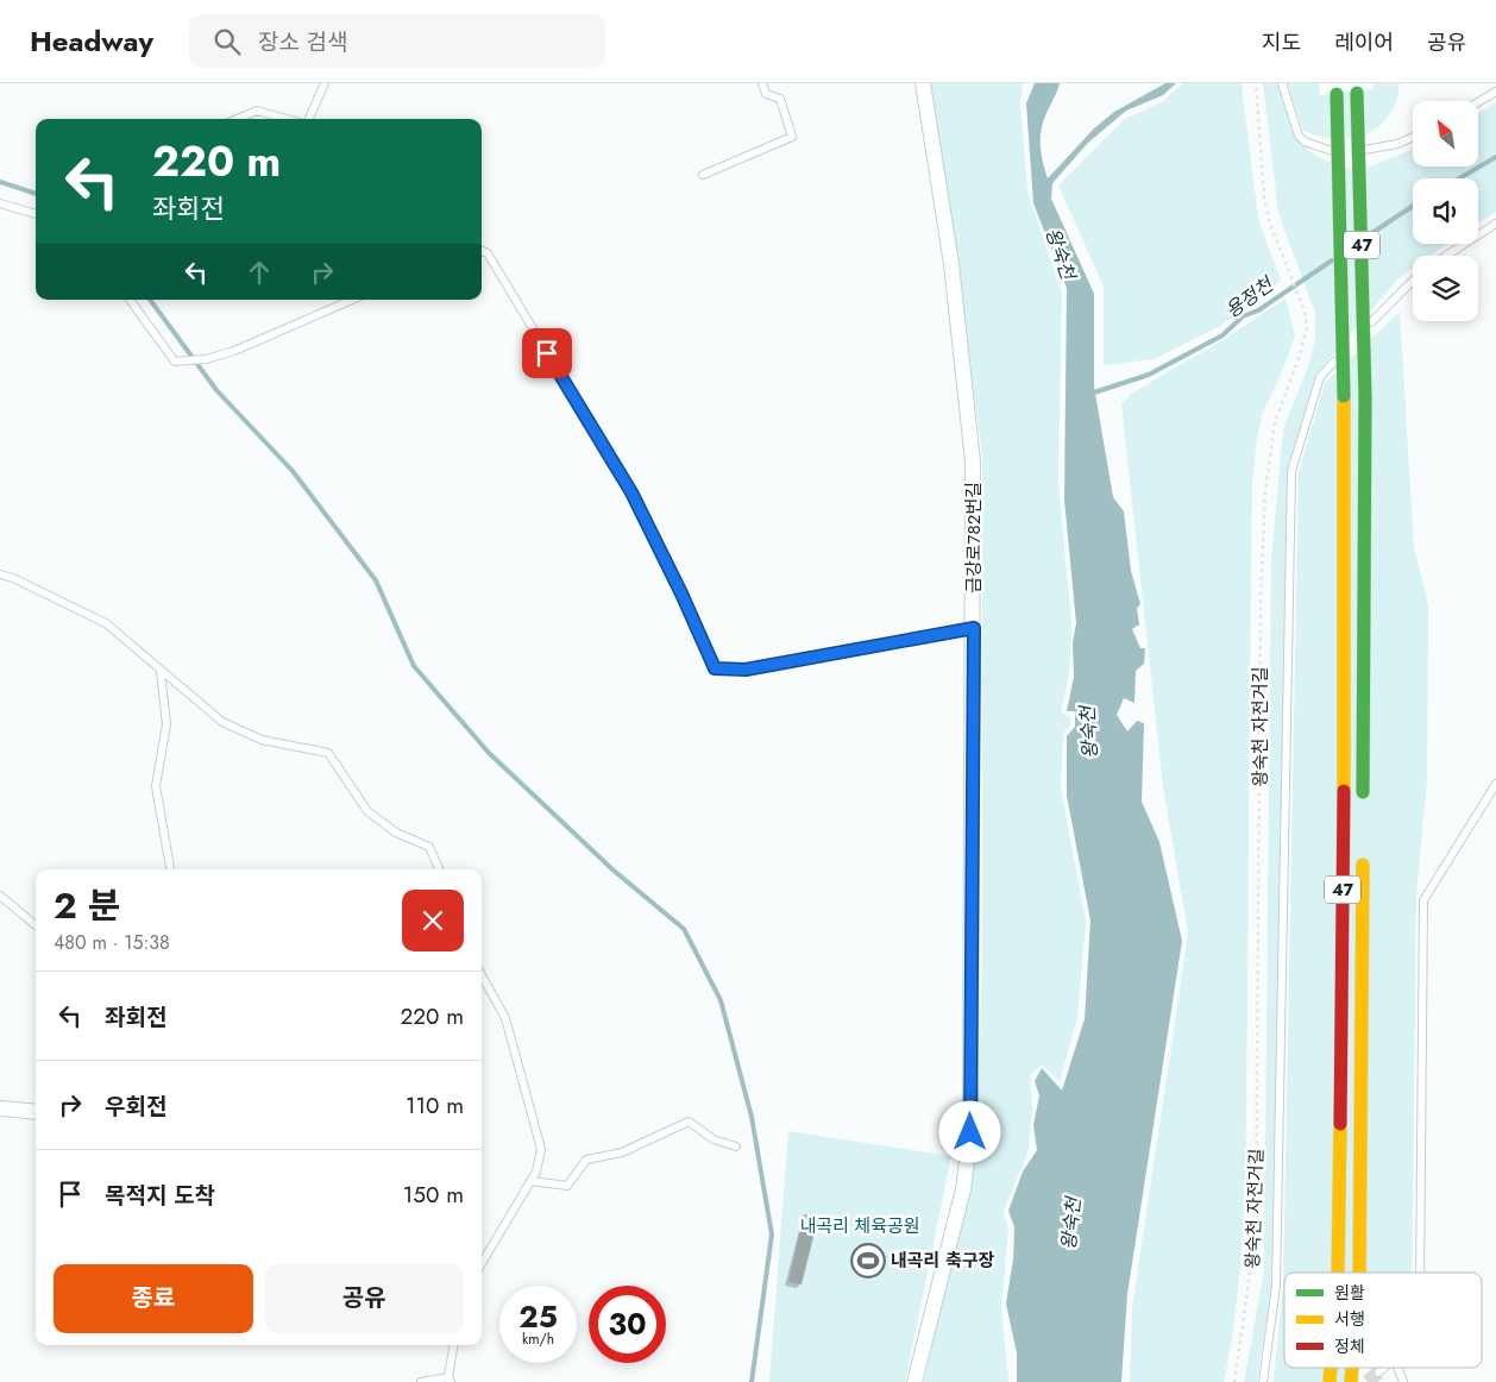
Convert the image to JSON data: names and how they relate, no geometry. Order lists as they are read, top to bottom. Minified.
{"streets":{"highway":["47"],"street":["금강로782번길"],"path":["왕숙천 자전거길"]},"water":["왕숙천","용정천"],"parks":["내곡리 체육공원"],"places":{"sports":["내곡리 축구장"]},"legend":["원활","서행","정체"],"north":"top left","page":{"header":"Headway","search":"장소 검색","nav":["지도","레이어","공유"],"turn":["220 m","좌회전"],"heading":["2 분","480 m · 15:38"],"list":[{"name":"좌회전","value":"220 m"},{"name":"우회전","value":"110 m"},{"name":"목적지 도착","value":"150 m"}],"buttons":["종료","공유"],"speed":"25 km/h","limit":"30"}}
